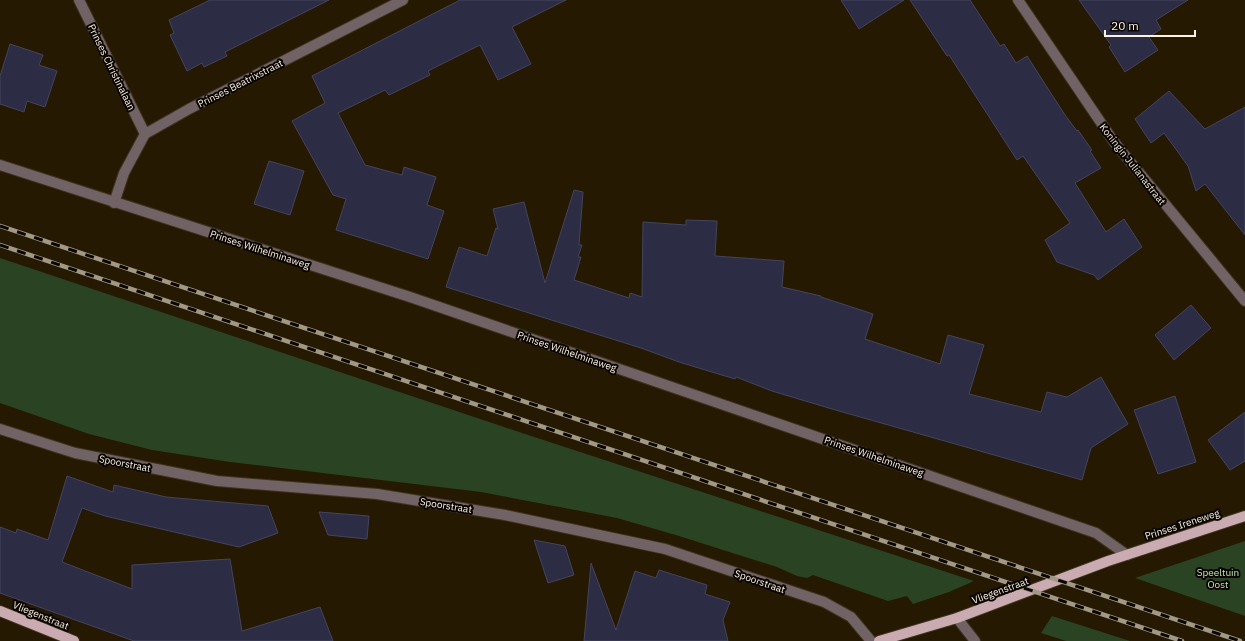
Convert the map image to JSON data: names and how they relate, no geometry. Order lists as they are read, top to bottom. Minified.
{"streets":{"main road":["Prinses Ireneweg","Vliegenstraat"],"street":["Prinses Christinalaan","Prinses Beatrixstraat","Koningin Julianastraat","Prinses Wilhelminaweg","Spoorstraat"]},"crossings":[["Prinses Christinalaan","Prinses Beatrixstraat"],["Prinses Wilhelminaweg","Prinses Ireneweg"],["Prinses Wilhelminaweg","Vliegenstraat"],["Prinses Ireneweg","Vliegenstraat"]],"parks":["Speeltuin Oost"],"scale_bar":"20 m"}
